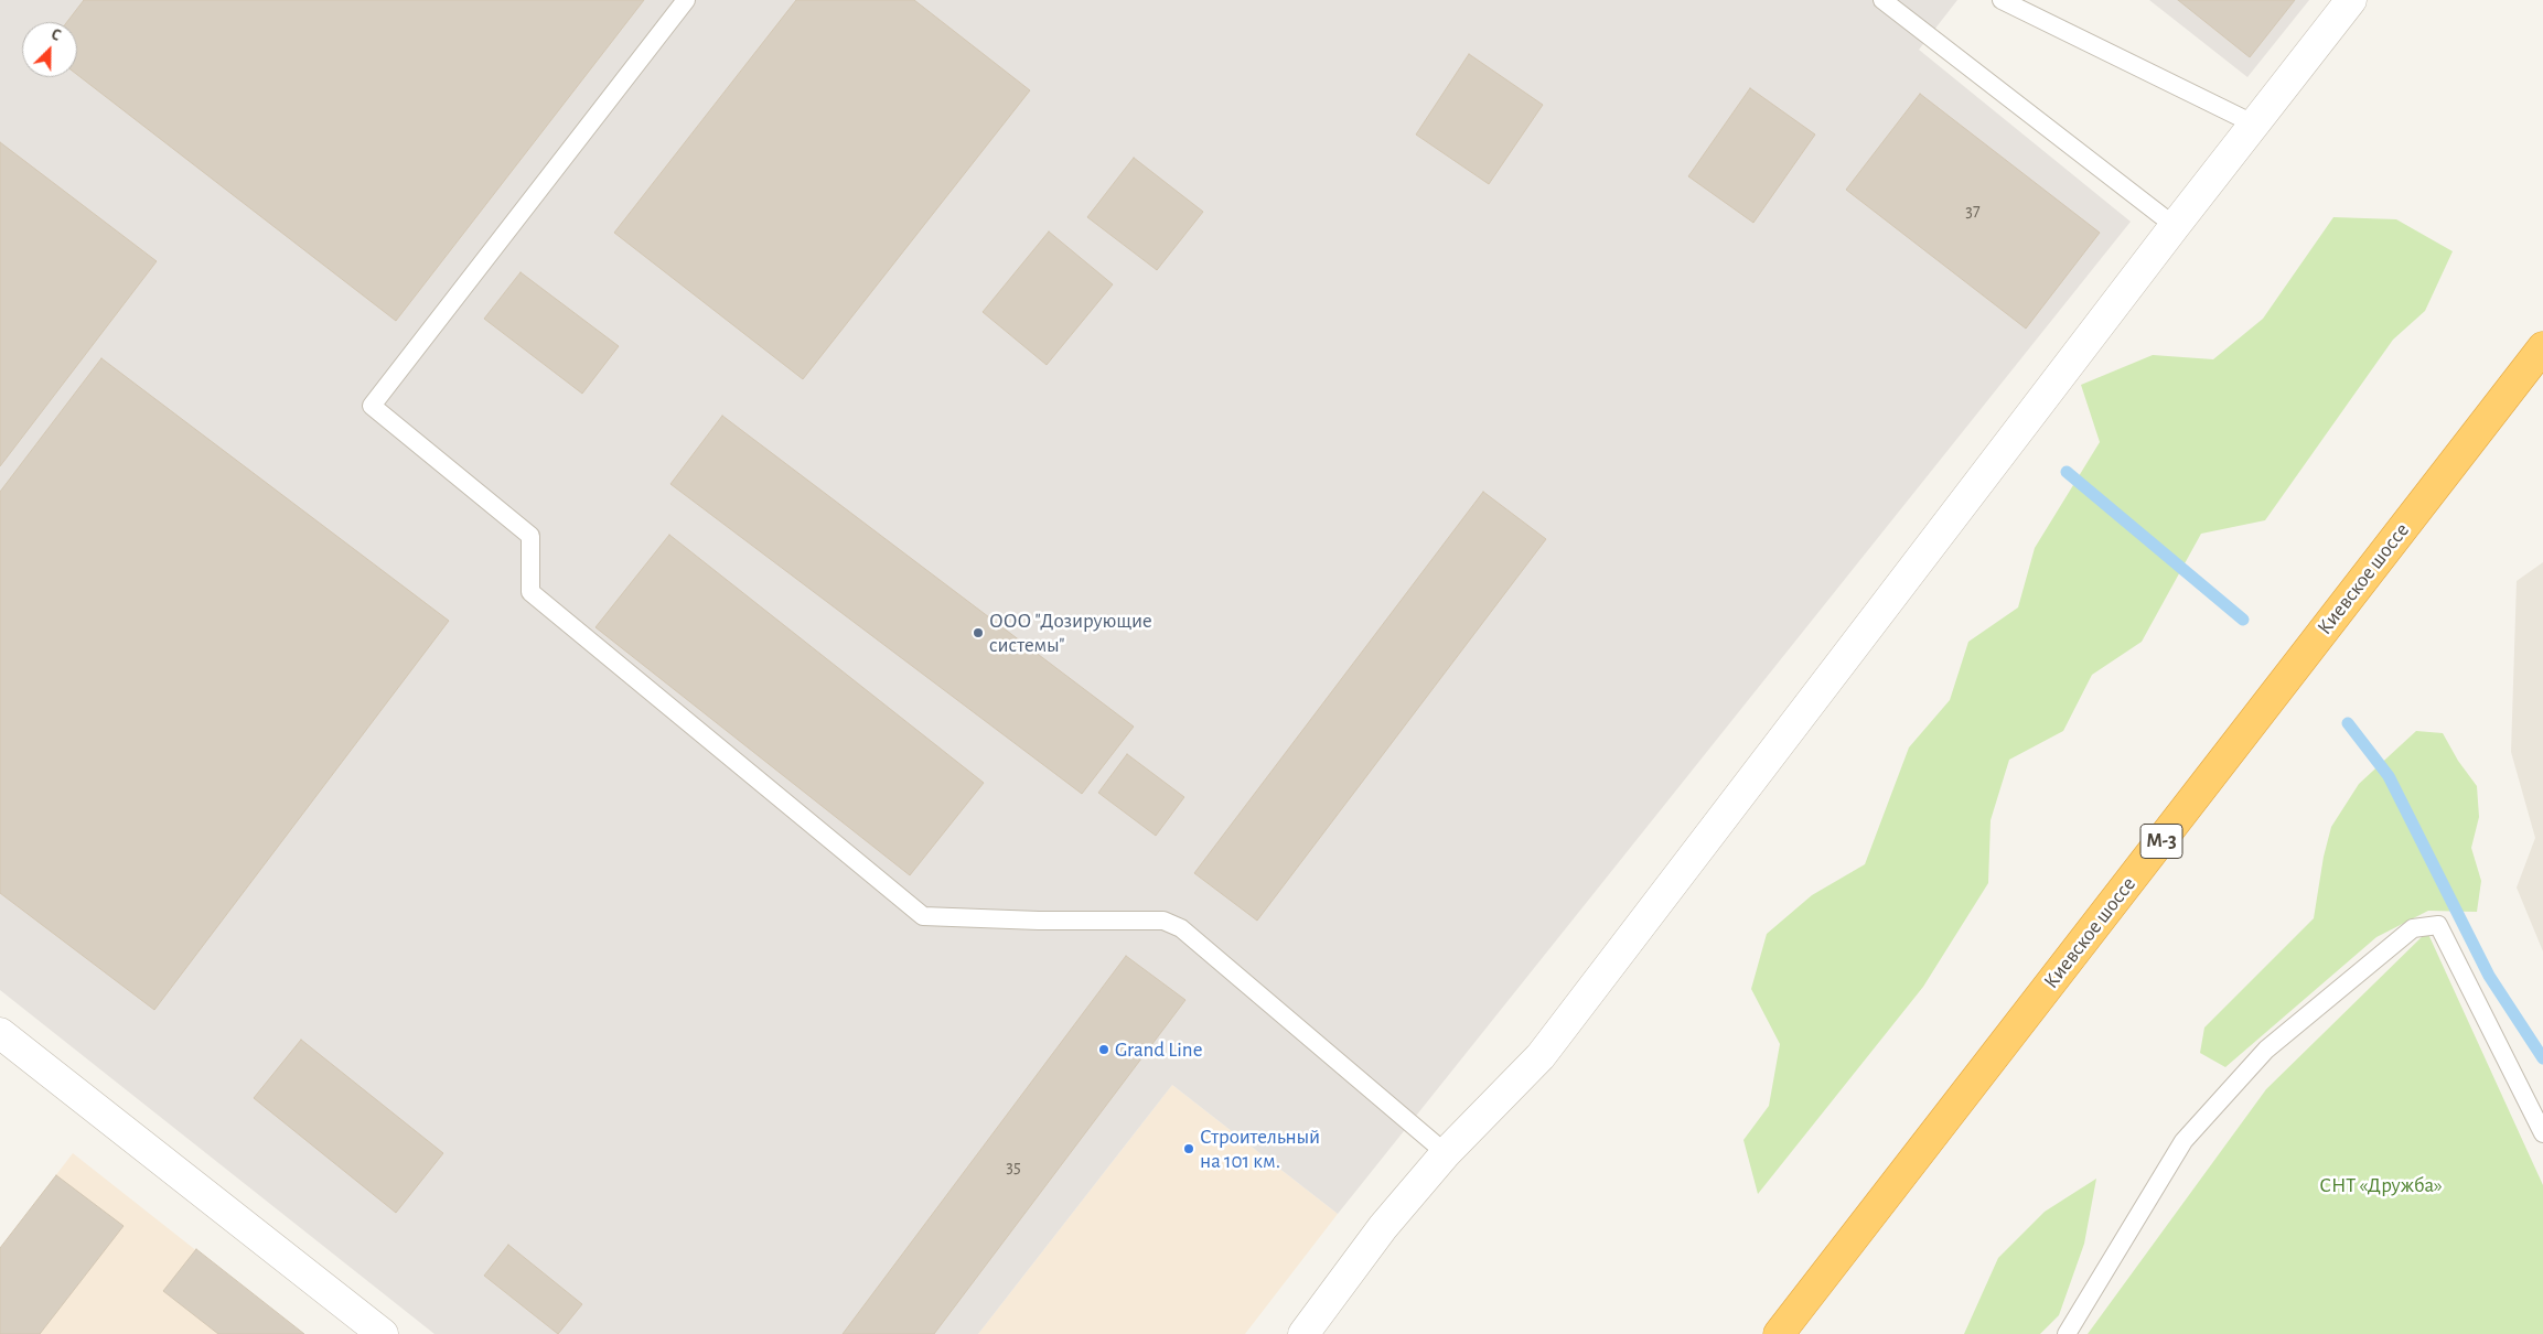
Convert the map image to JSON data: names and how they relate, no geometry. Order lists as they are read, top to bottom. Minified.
{"streets":{"highway":["Киевское шоссе","М-3"]},"parks":["СНТ «Дружба»"],"places":["ООО \"Дозирующие системы\"","Grand Line","Строительный на 101 км."],"house_numbers":["37","35"],"north":"top right"}
